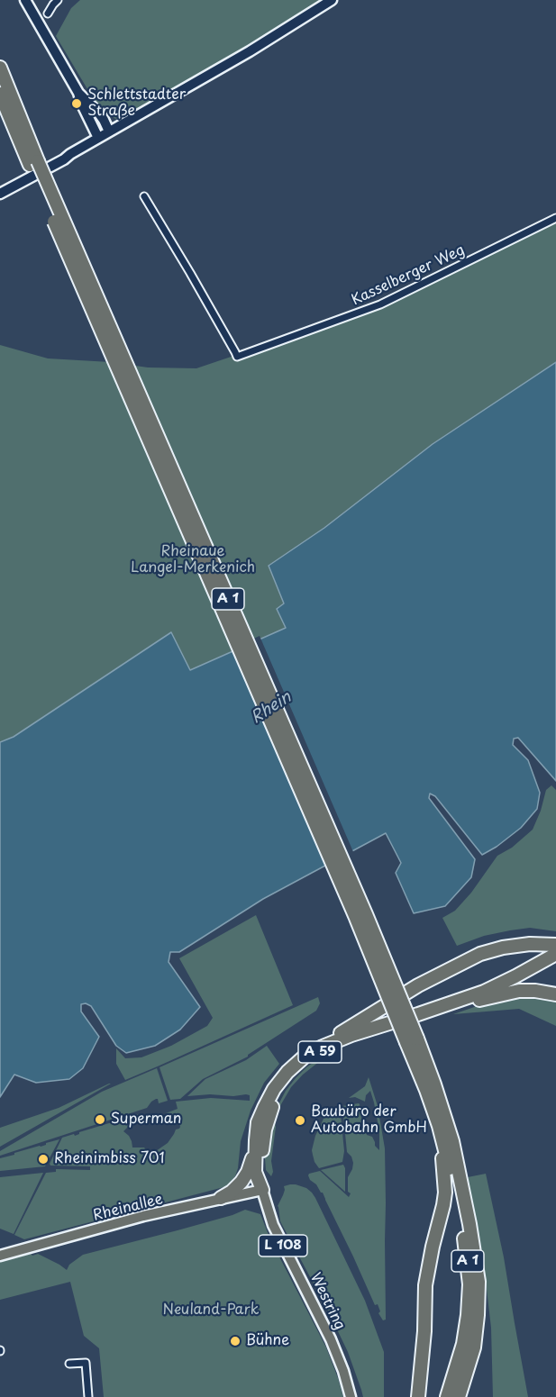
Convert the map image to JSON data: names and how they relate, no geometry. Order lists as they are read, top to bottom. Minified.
{"streets":{"highway":["A 1","A 59"],"main road":["Rheinallee","L 108","Westring"],"street":["Kasselberger Weg"]},"crossings":[["A 59","Rheinallee"],["A 59","Westring"],["Rheinallee","Westring"]],"water":["Rhein"],"parks":["Rheinaue Langel-Merkenich","Neuland-Park"],"places":["Schlettstadter Straße","Superman","Baubüro der Autobahn GmbH","Rheinimbiss 701","Bühne"]}
